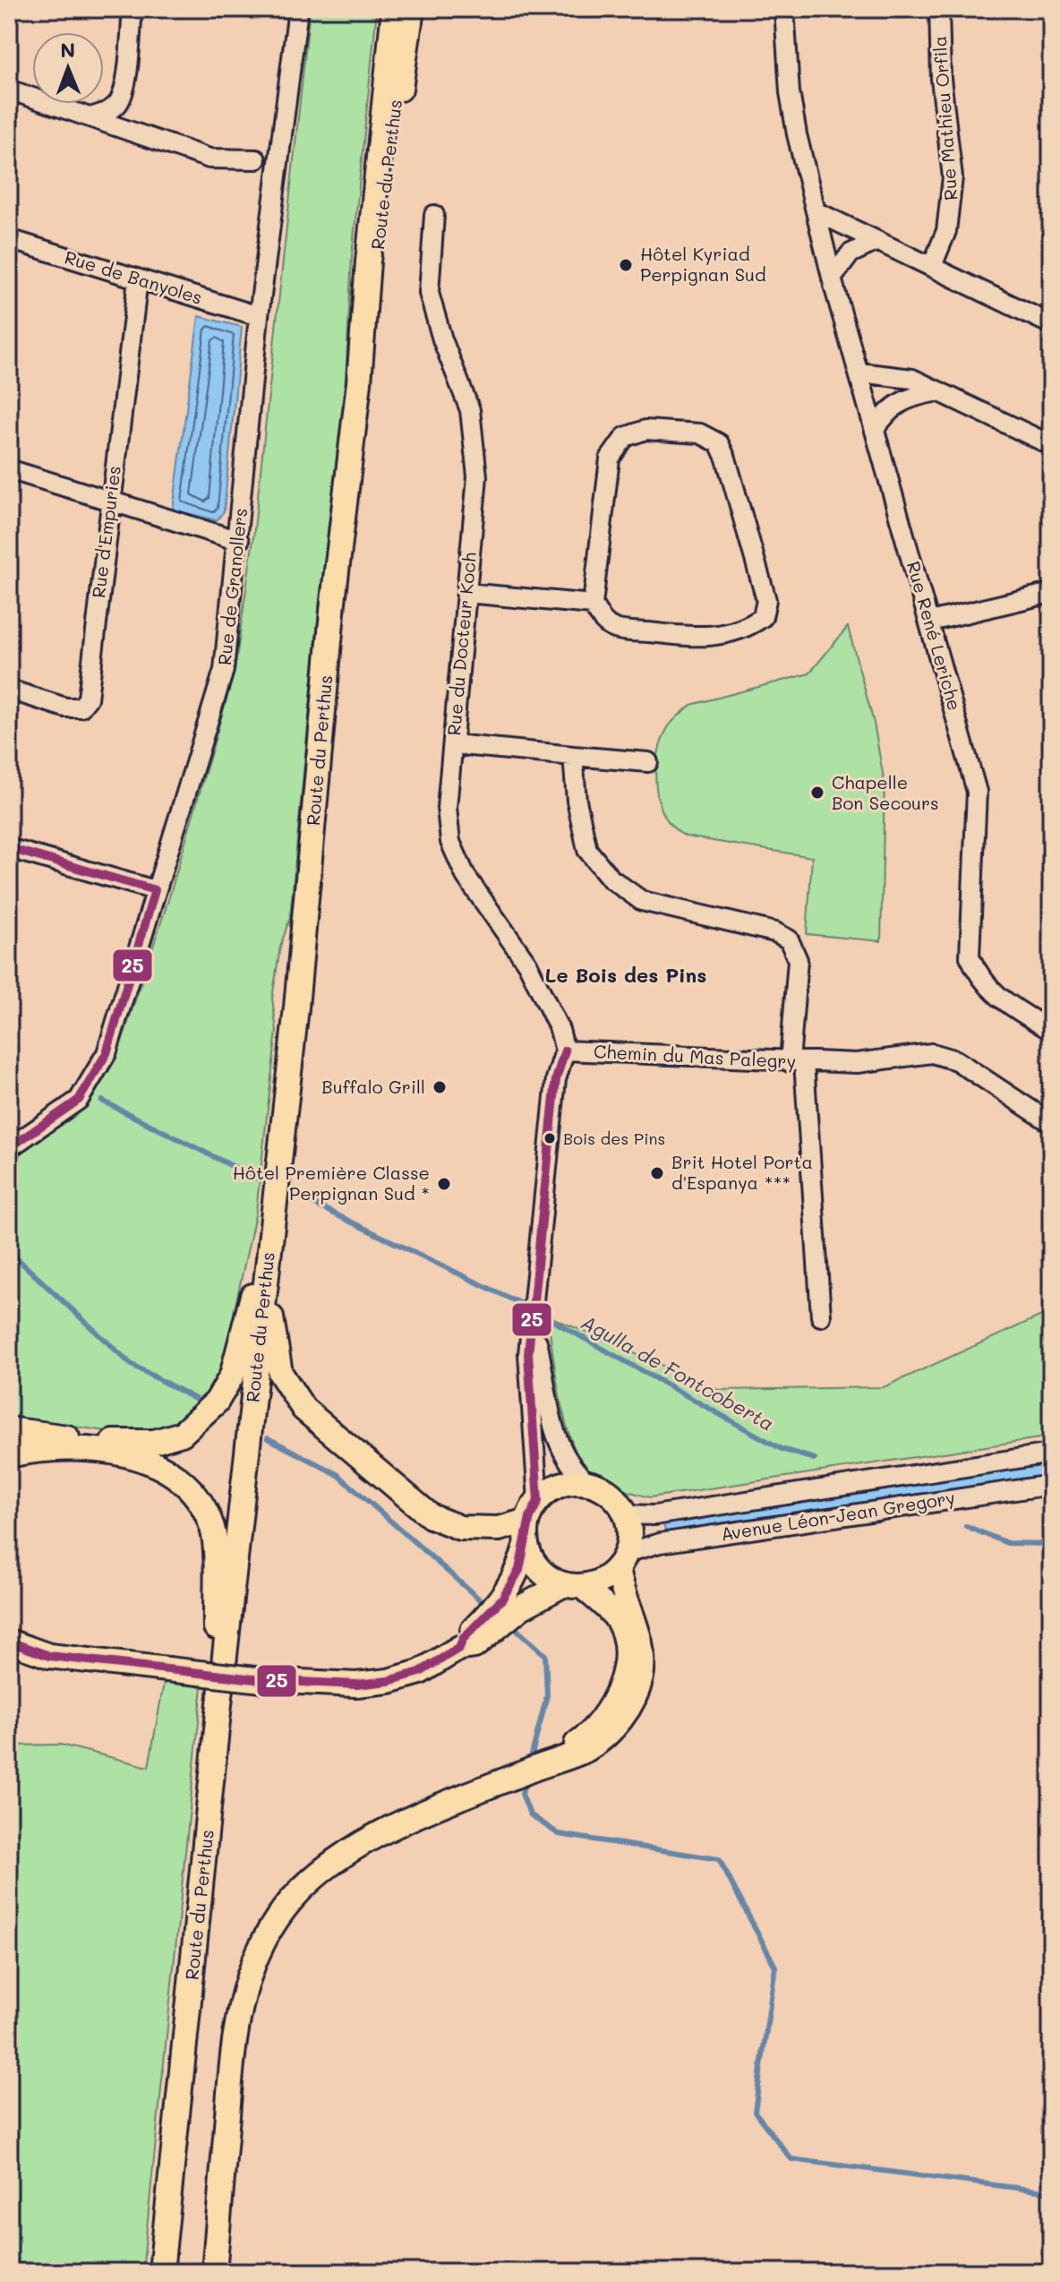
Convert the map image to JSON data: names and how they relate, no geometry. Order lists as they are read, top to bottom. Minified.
{"streets":{"main road":["Route du Perthus"],"street":["Rue Mathieu Orfila","Rue de Banyoles","Rue d'Empuries","Rue de Granollers","Rue René Leriche","Rue du Docteur Koch","Chemin du Mas Palegry","Avenue Léon-Jean Gregory"]},"crossings":[["Rue de Banyoles","Rue d'Empuries"],["Rue de Banyoles","Rue de Granollers"],["Rue du Docteur Koch","Chemin du Mas Palegry"]],"districts":["Le Bois des Pins"],"water":["Agulla de Fontcoberta"],"places":["Hôtel Kyriad Perpignan Sud","Chapelle Bon Secours","Buffalo Grill","Bois des Pins","Brit Hotel Porta d'Espanya ***","Hôtel Première Classe Perpignan Sud *"],"lines":["transit line 25"],"north":"top"}
